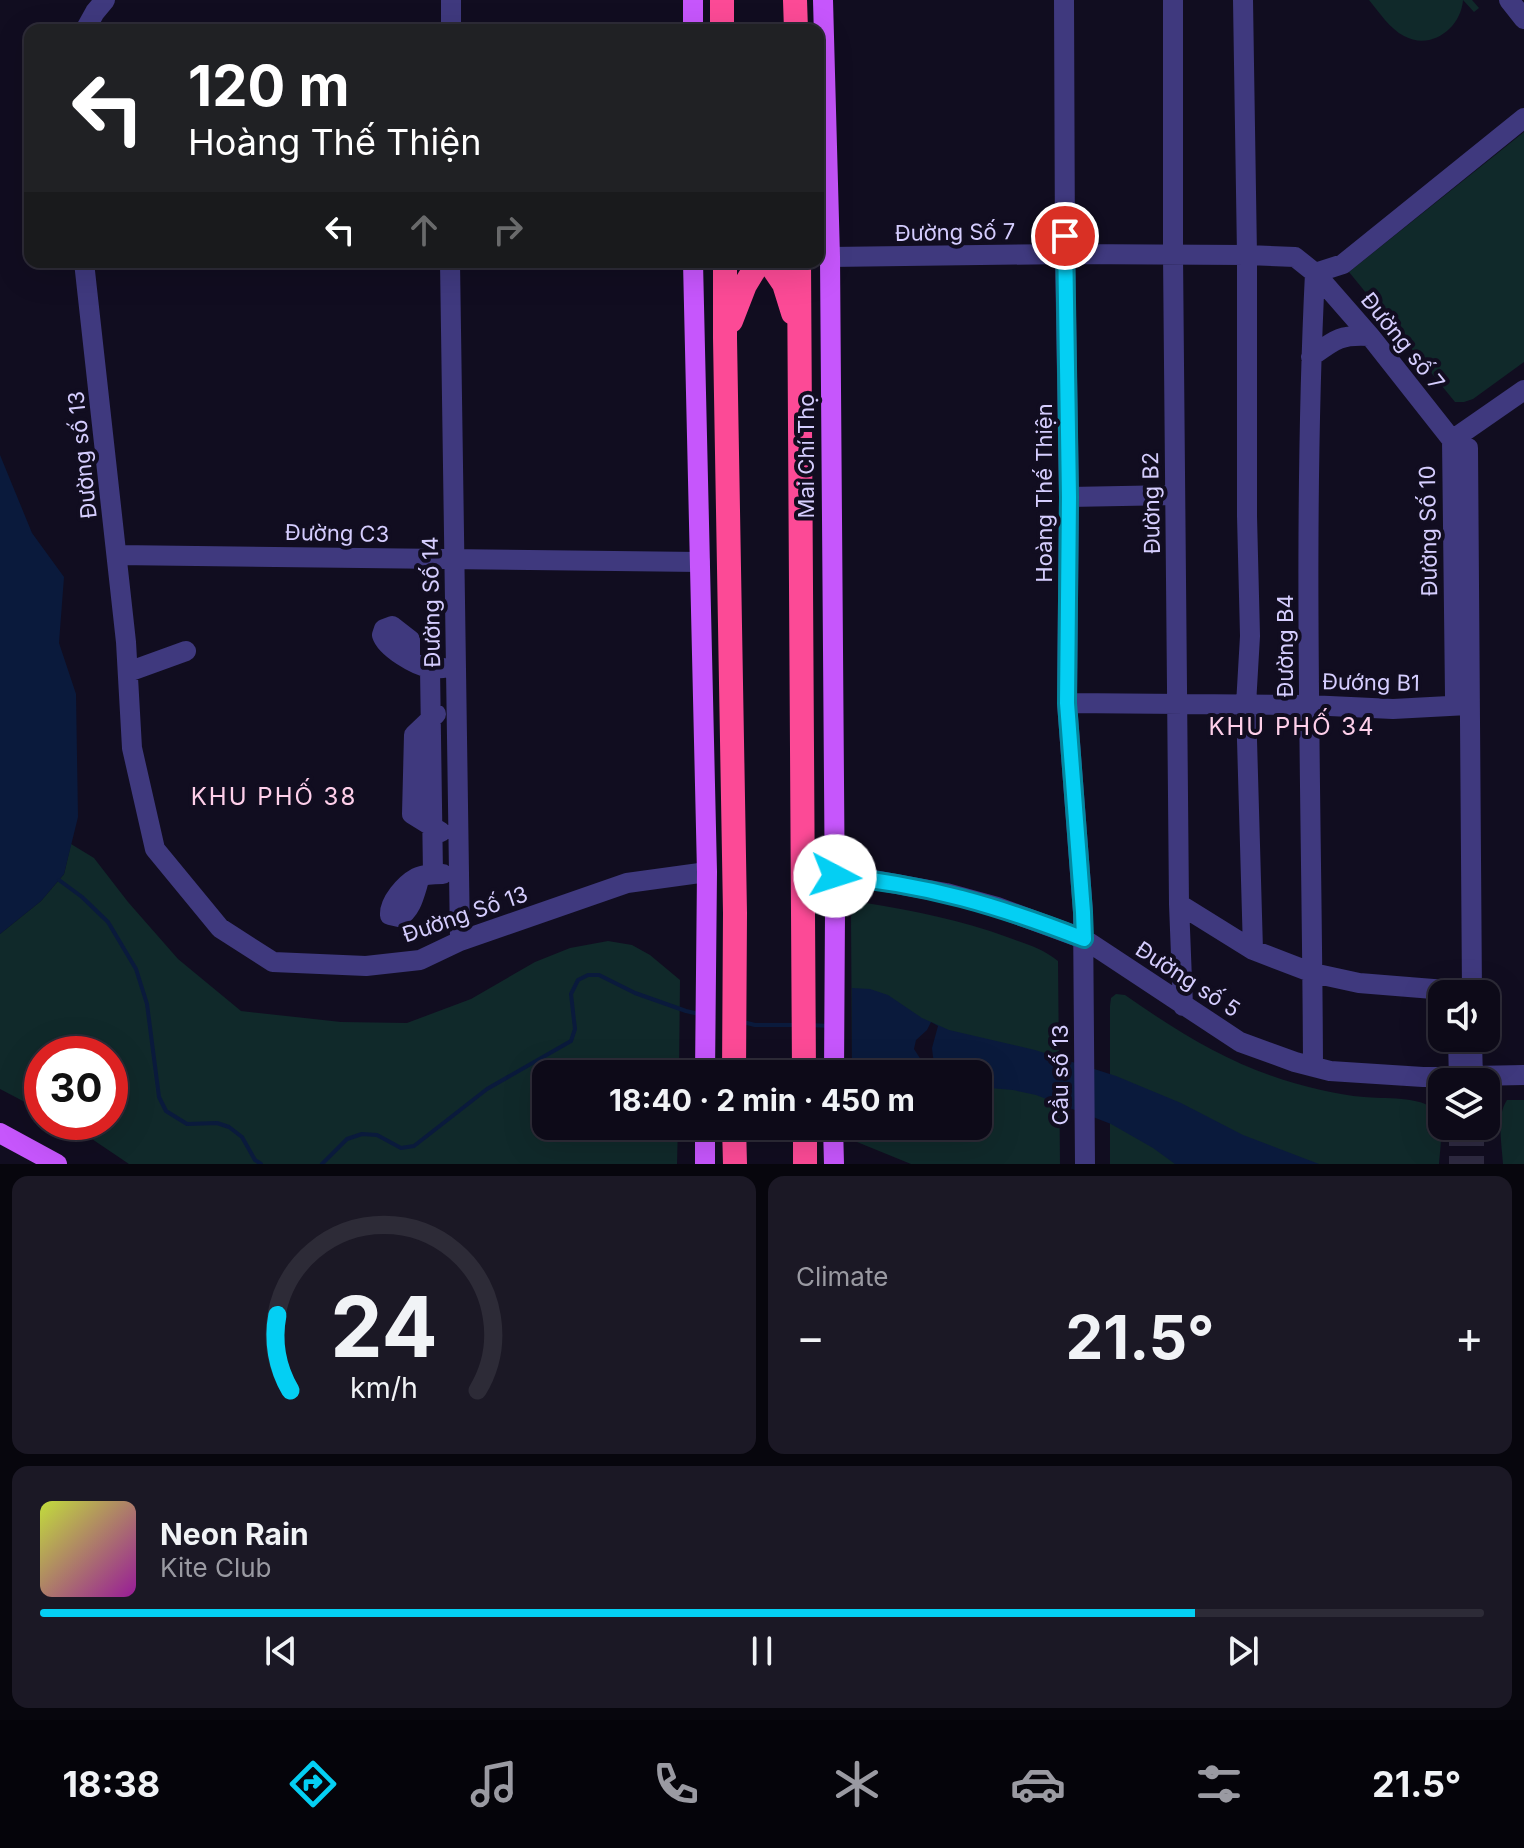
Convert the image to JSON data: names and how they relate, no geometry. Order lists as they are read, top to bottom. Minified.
{"streets":{"highway":["Mai Chí Thọ"],"street":["Đường Số 7","Đường số 7","Đường số 13","Hoàng Thế Thiện","Đường B2","Đường Số 10","Đường C3","Đường Số 14","Đường B4","Đướng B1","Đường Số 13","Đường số 5","Cầu số 13"]},"crossings":[["Đường Số 7","Đường số 7"],["Đường Số 7","Mai Chí Thọ"],["Đường Số 7","Hoàng Thế Thiện"],["Đường Số 7","Đường B2"],["Đường Số 7","Đường B4"],["Đường số 7","Đường Số 10"],["Đường số 7","Đường B4"],["Đường số 13","Đường C3"],["Đường số 13","Đường Số 13"],["Mai Chí Thọ","Đường số 5"],["Hoàng Thế Thiện","Đướng B1"],["Hoàng Thế Thiện","Đường số 5"],["Hoàng Thế Thiện","Cầu số 13"],["Đường B2","Đướng B1"],["Đường B2","Đường số 5"],["Đường Số 10","Đướng B1"],["Đường C3","Đường Số 14"],["Đường Số 14","Đường Số 13"],["Đường B4","Đướng B1"],["Đường B4","Đường số 5"]],"districts":["KHU PHỐ 34","KHU PHỐ 38"],"page":{"turn":["120 m","Hoàng Thế Thiện"],"limit":"30","trip":"18:40 · 2 min · 450 m","tile":"Climate","heat":["−","21.5°","+"],"song":["Neon Rain","Kite Club"],"tabs":["18:38","21.5°"],"gauge":["24","km/h"]}}
